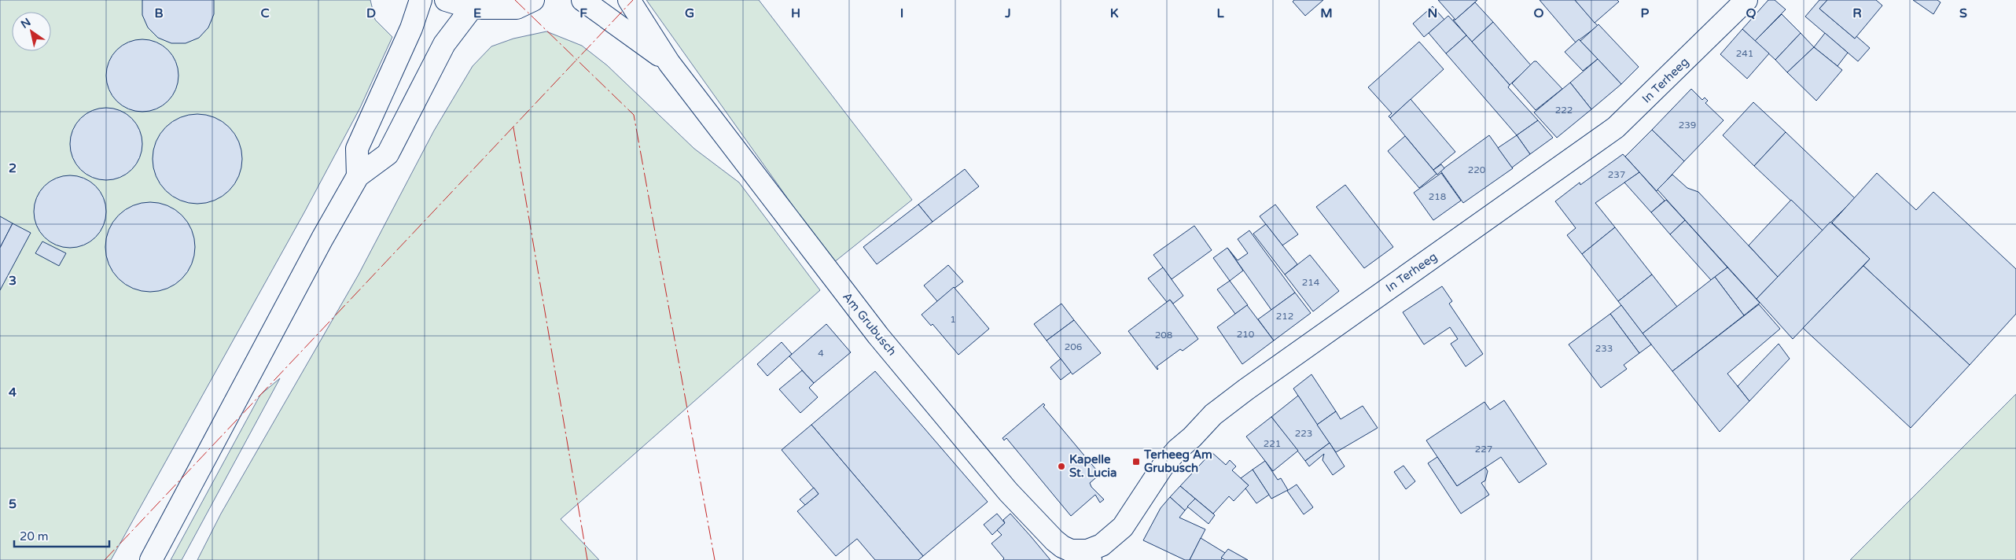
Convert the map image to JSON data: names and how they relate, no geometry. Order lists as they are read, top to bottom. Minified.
{"streets":{"street":["In Terheeg","Am Grubusch"]},"crossings":[["In Terheeg","Am Grubusch"]],"places":{"transit":["Terheeg Am Grubusch"],"other":["Kapelle St. Lucia"]},"house_numbers":["241","222","239","220","237","218","214","212","1","210","208","206","233","4","223","221","227"],"scale_bar":"20 m","north":"top left","grid":{"columns":["B","C","D","E","F","G","H","I","J","K","L","M","N","O","P","Q","R","S"],"rows":["2","3","4","5"]}}
